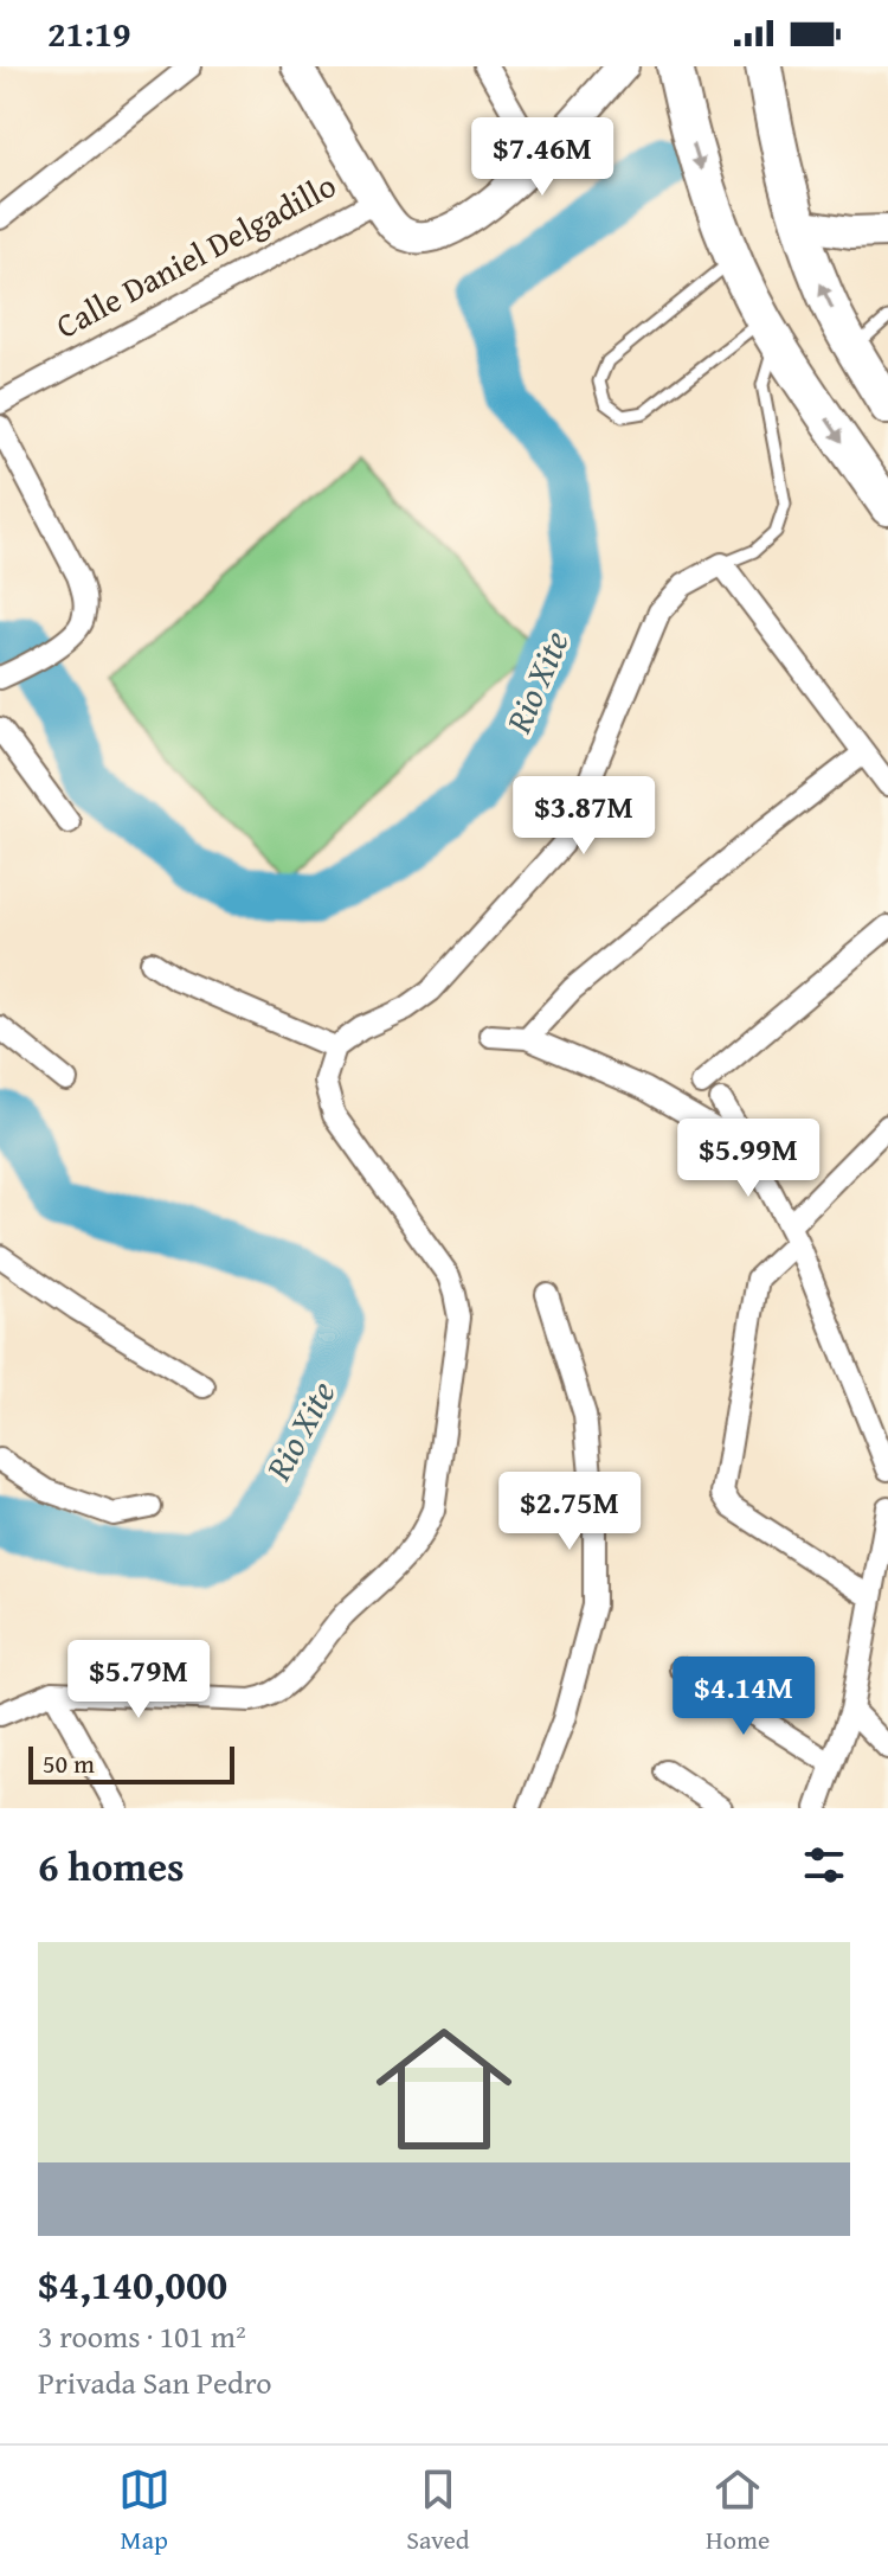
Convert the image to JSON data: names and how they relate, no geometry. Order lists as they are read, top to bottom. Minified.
{"streets":{"street":["Calle Daniel Delgadillo"]},"water":["Rio Xite"],"scale_bar":"50 m","page":{"status":"21:19","price":["$7.46M","$3.87M","$5.99M","$2.75M","$5.79M","$4.14M"],"scale":"50 m","heading":"6 homes","list":[{"name":"$4,140,000","note":"3 rooms · 101 m² · Privada San Pedro"}],"tabs":["Map","Saved","Home"]}}
